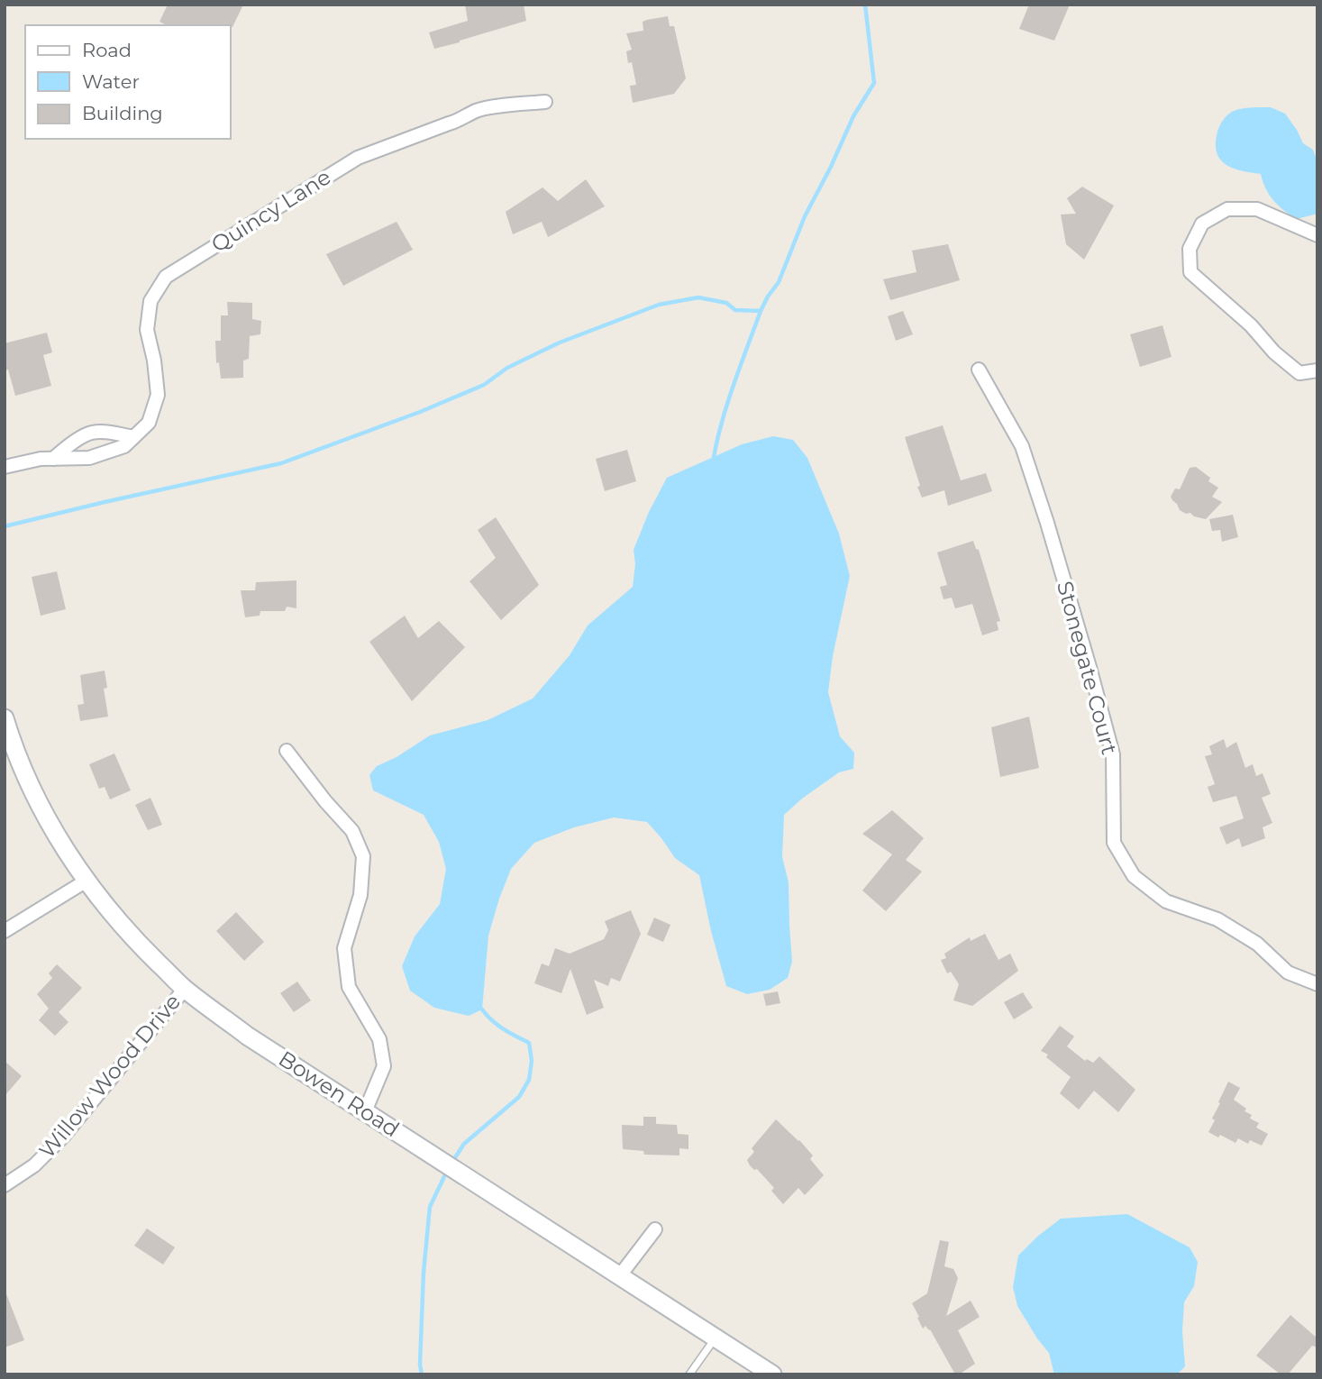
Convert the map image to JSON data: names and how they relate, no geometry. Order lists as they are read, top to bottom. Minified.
{"streets":{"street":["Quincy Lane","Stonegate Court","Willow Wood Drive","Bowen Road"]},"crossings":[["Willow Wood Drive","Bowen Road"]],"legend":["Road","Water","Building"]}
